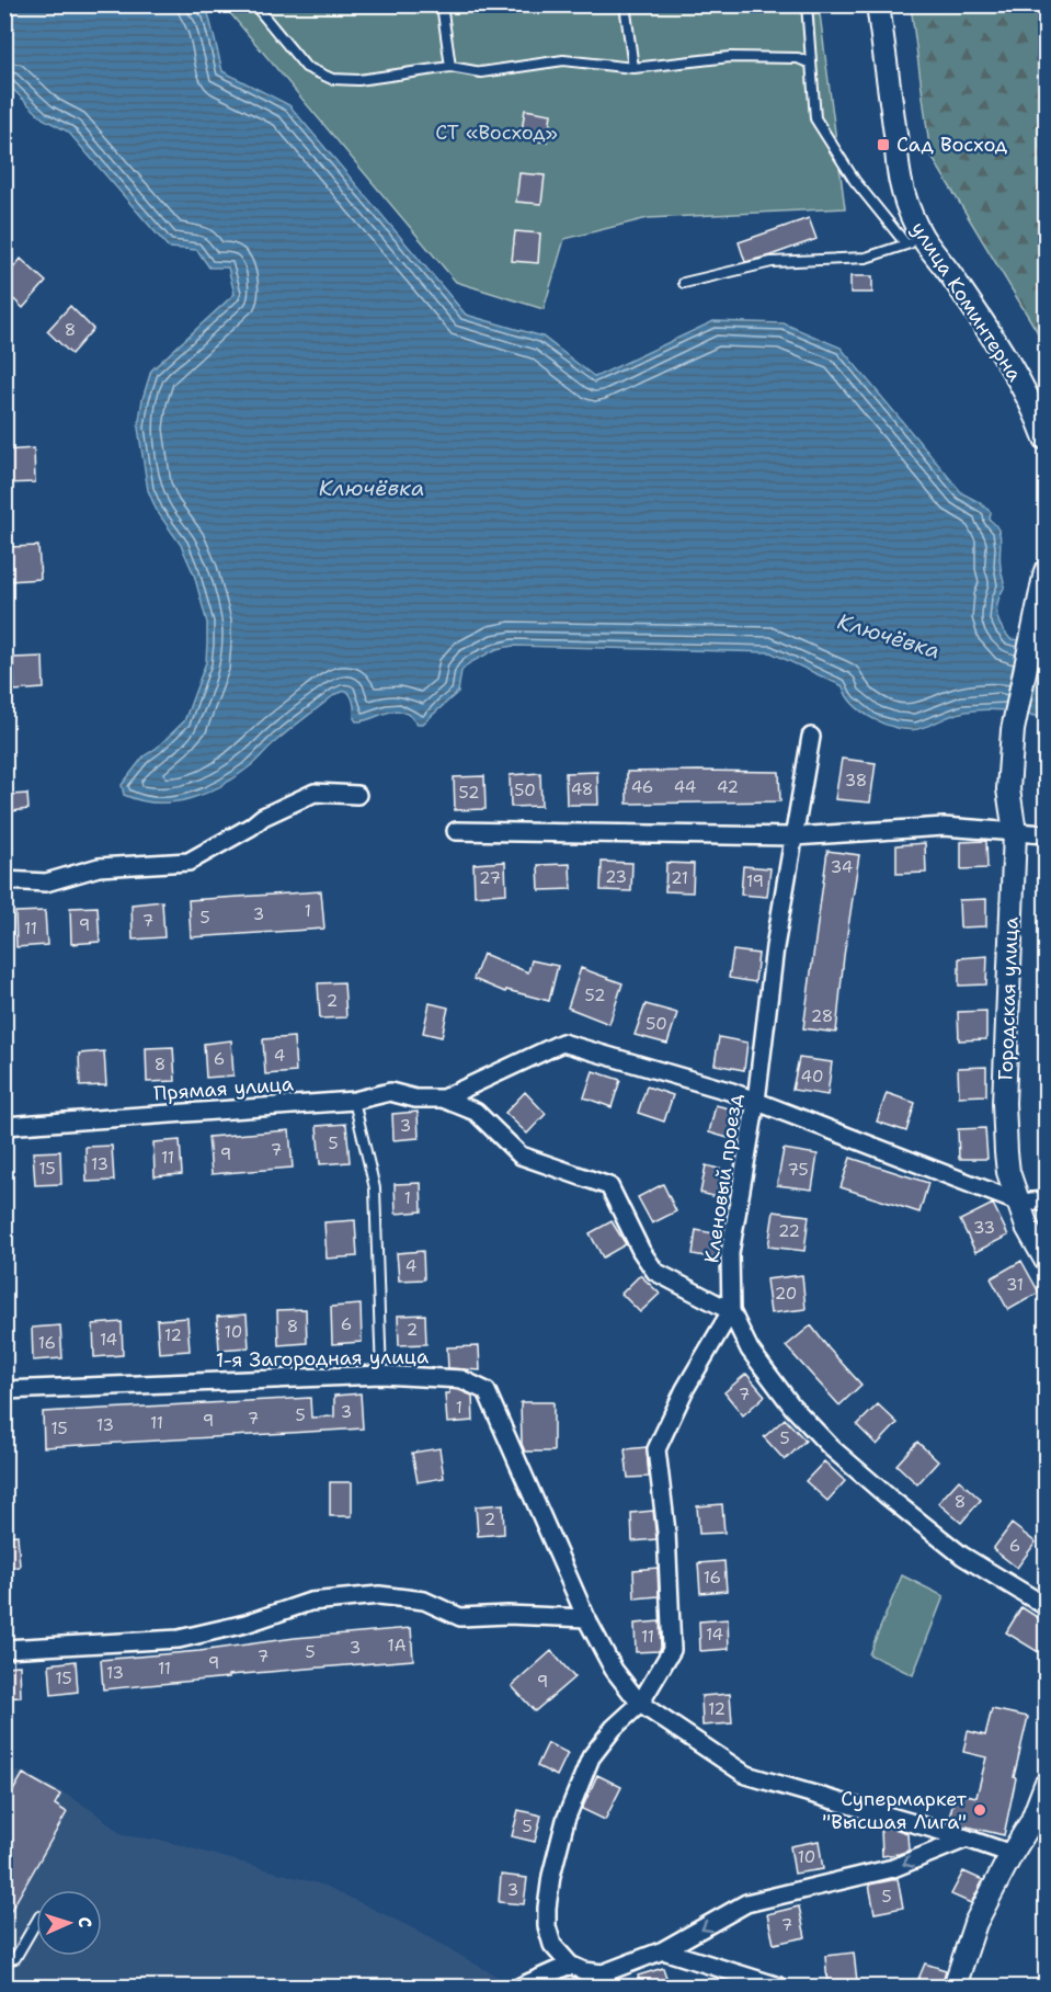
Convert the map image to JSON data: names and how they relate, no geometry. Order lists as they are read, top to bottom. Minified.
{"streets":{"street":["улица Коминтерна","Городская улица","Прямая улица","Кленовый проезд","1-я Загородная улица"]},"water":["Ключёвка"],"parks":["СТ «Восход»"],"places":{"transit":["Сад Восход"],"other":["Супермаркет \"Высшая Лига\""]},"house_numbers":["8","38","46","44","42","48","50","52","34","23","27","21","19","1","3","5","7","9","11","52","2","28","50","4","6","8","40","3","5","7","9","11","13","15","75","1","33","22","4","31","20","6","8","2","10","12","14","16","7","1","3","5","7","9","11","13","15","5","8","2","6","16","14","11","1А","3","5","7","9","11","13","15","9","12","5","10","3","5","7"],"north":"right"}
